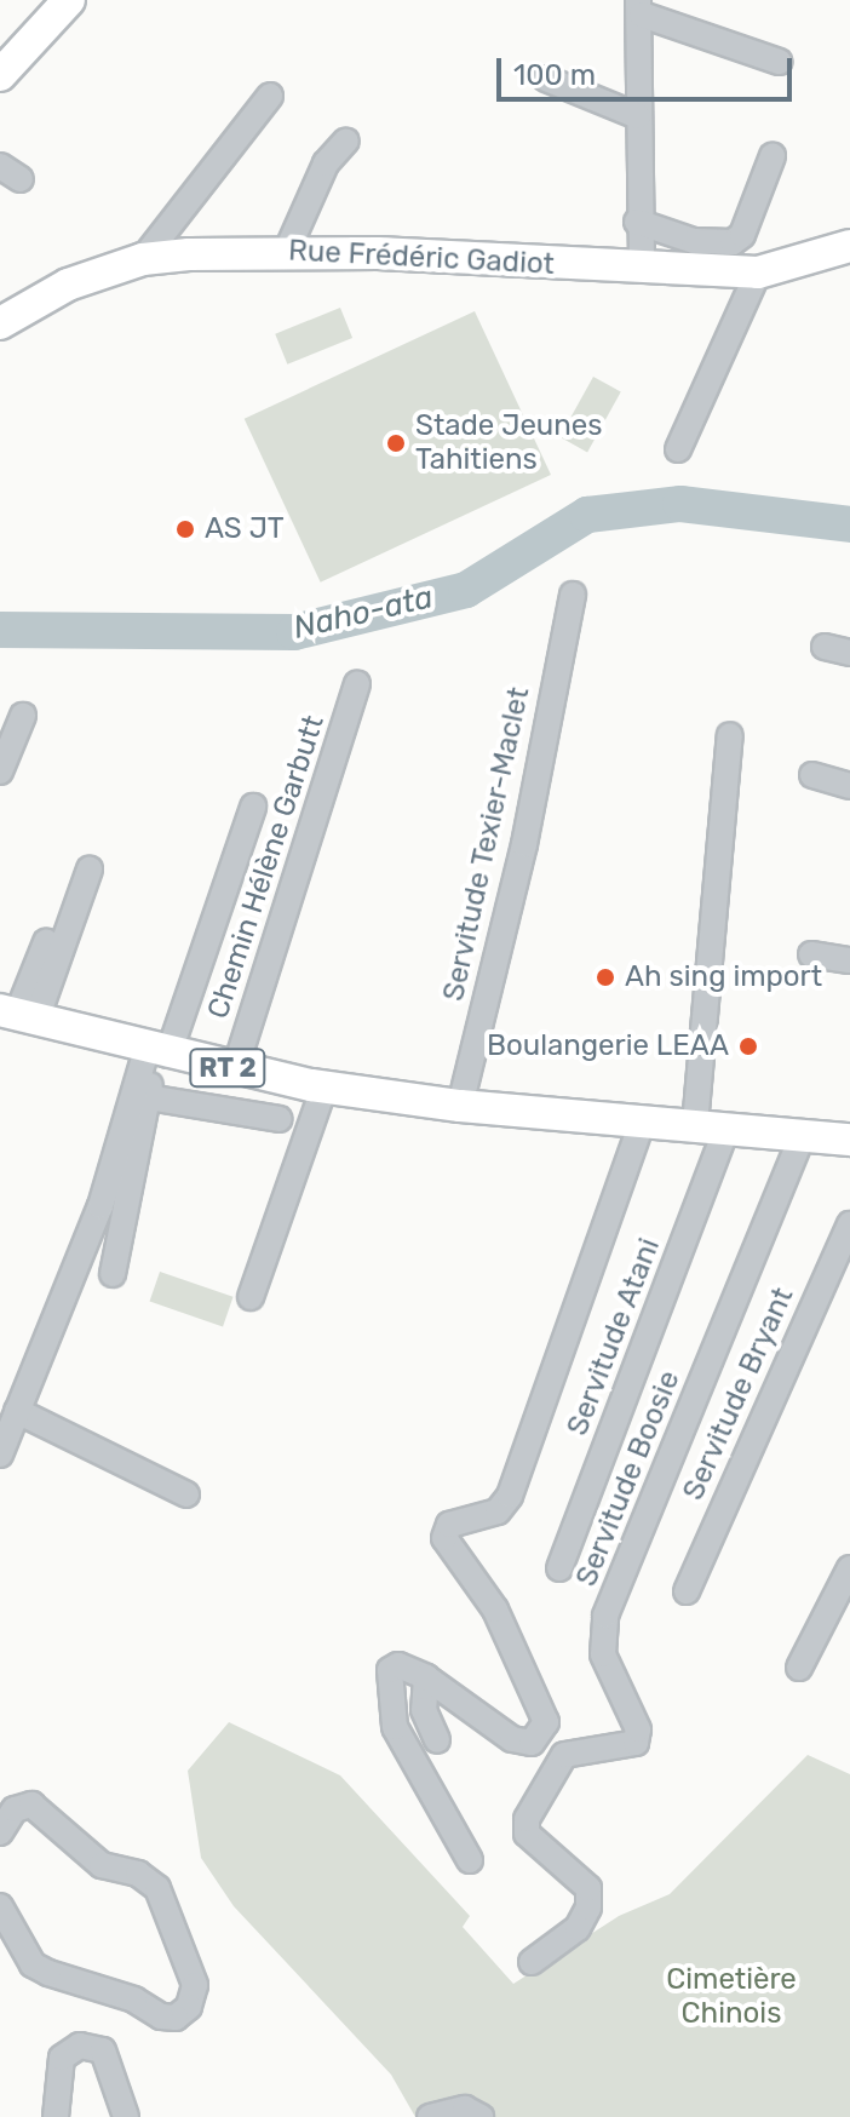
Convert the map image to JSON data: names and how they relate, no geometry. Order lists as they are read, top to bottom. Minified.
{"streets":{"main road":["Rue Frédéric Gadiot","RT 2"],"street":["Servitude Texier-Maclet","Chemin Hélène Garbutt","Servitude Atani","Servitude Bryant","Servitude Boosie"]},"crossings":[["Servitude Texier-Maclet","RT 2"],["Chemin Hélène Garbutt","RT 2"],["RT 2","Servitude Atani"],["RT 2","Servitude Boosie"]],"water":["Naho-ata"],"parks":["Cimetière Chinois"],"places":["Stade Jeunes Tahitiens","AS JT","Ah sing import","Boulangerie LEAA"],"scale_bar":"100 m"}
